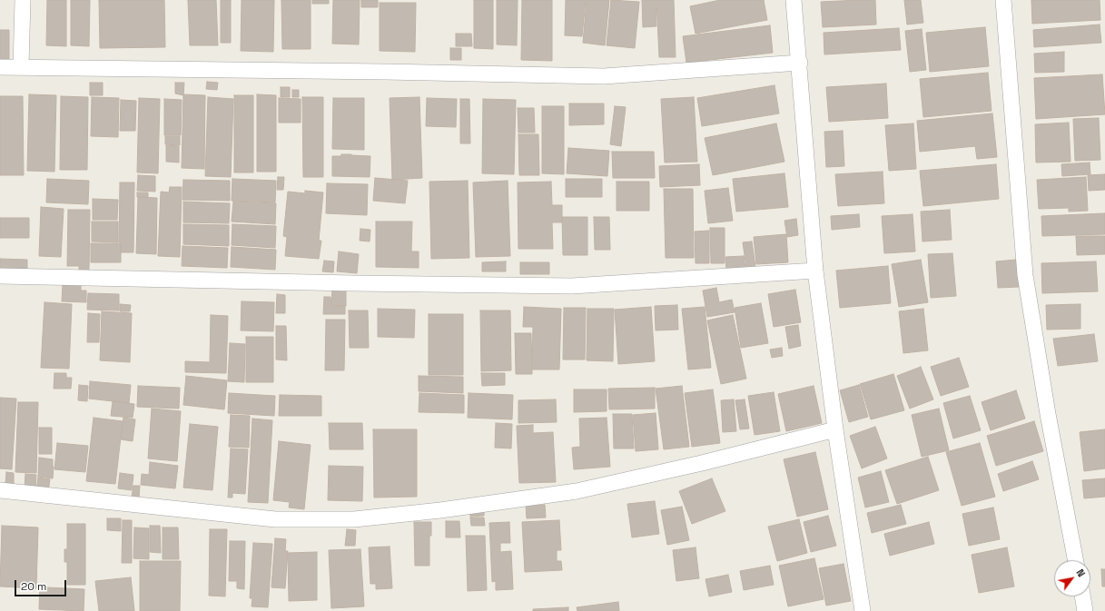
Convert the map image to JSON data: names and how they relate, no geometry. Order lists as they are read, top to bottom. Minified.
{"scale_bar":"20 m","north":"top right"}
